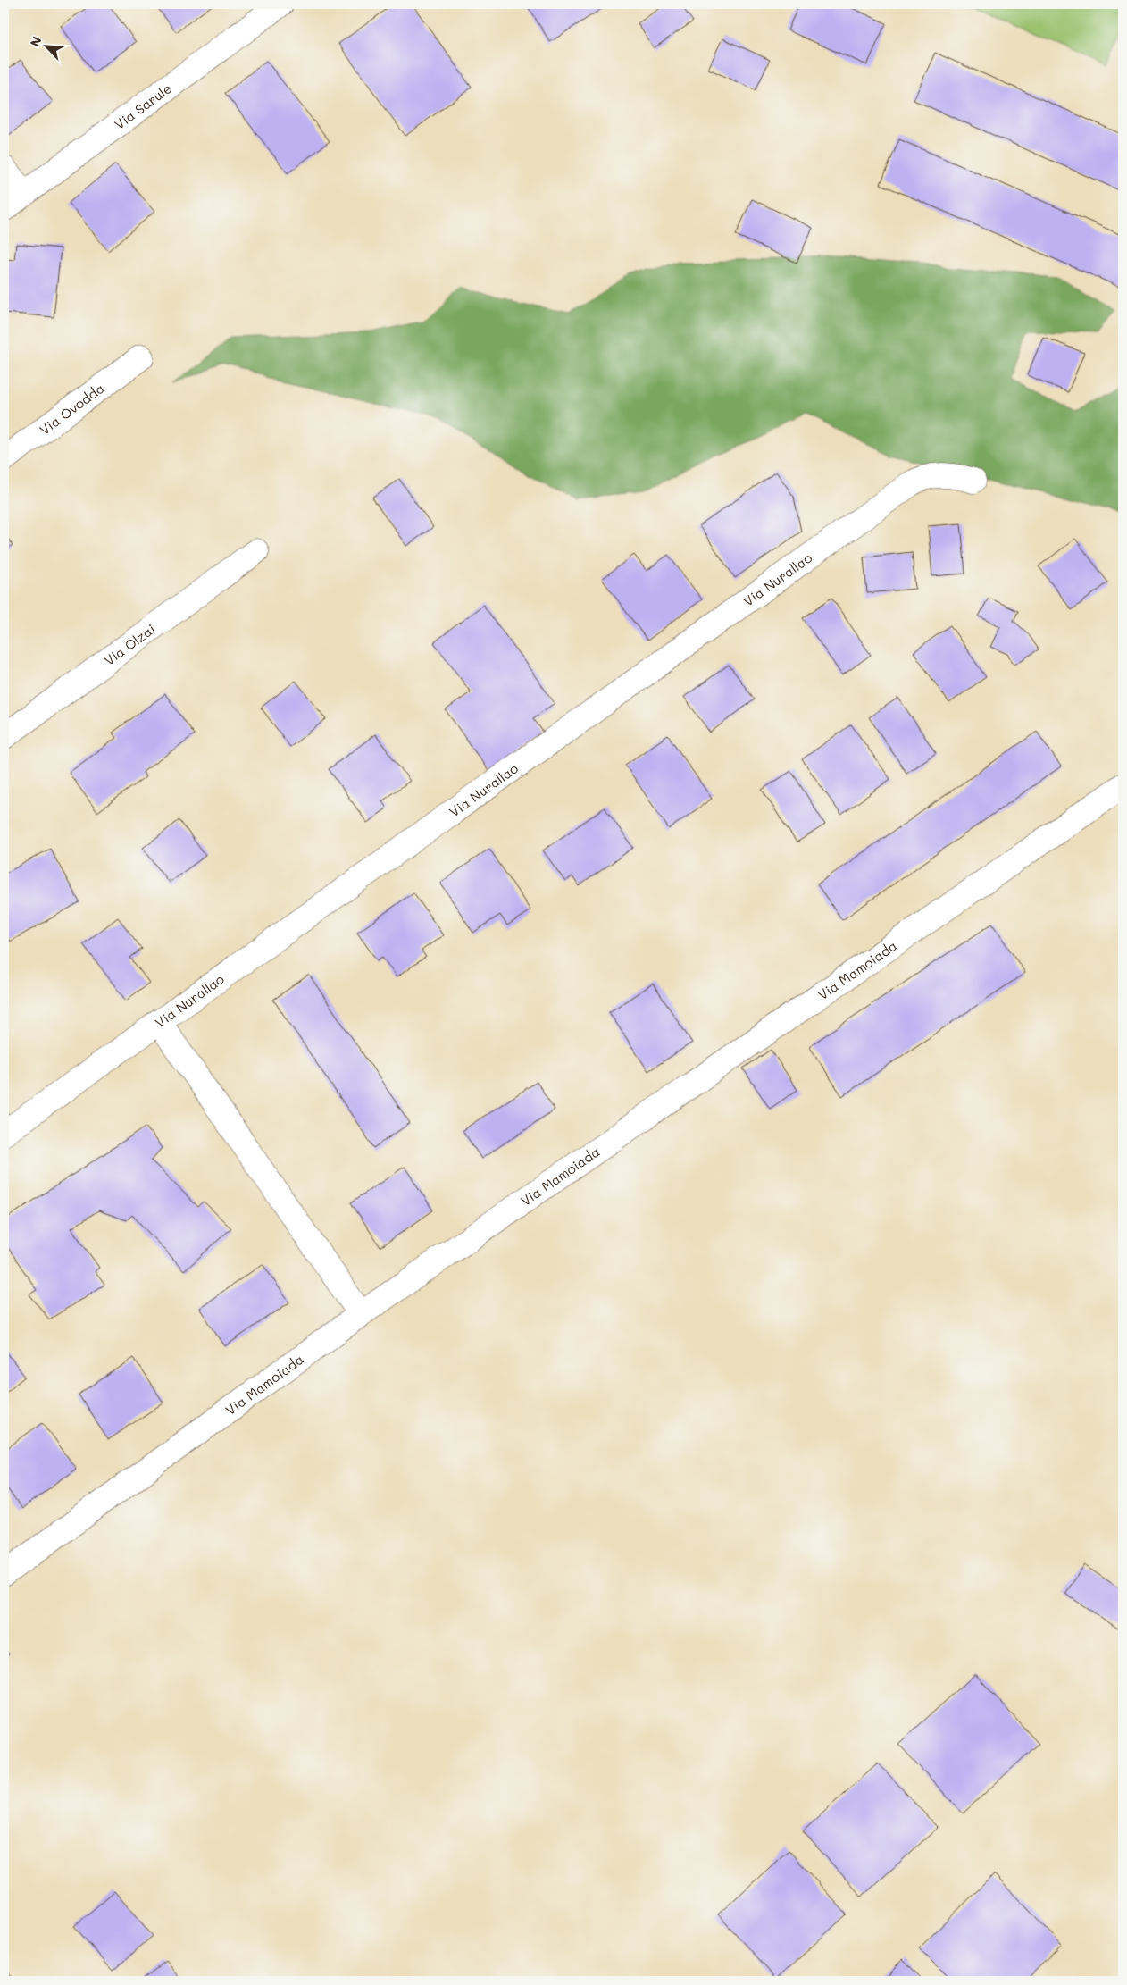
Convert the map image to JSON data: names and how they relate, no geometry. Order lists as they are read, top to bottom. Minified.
{"streets":{"street":["Via Sarule","Via Ovodda","Via Nurallao","Via Olzai","Via Mamoiada"]},"north":"top left"}
